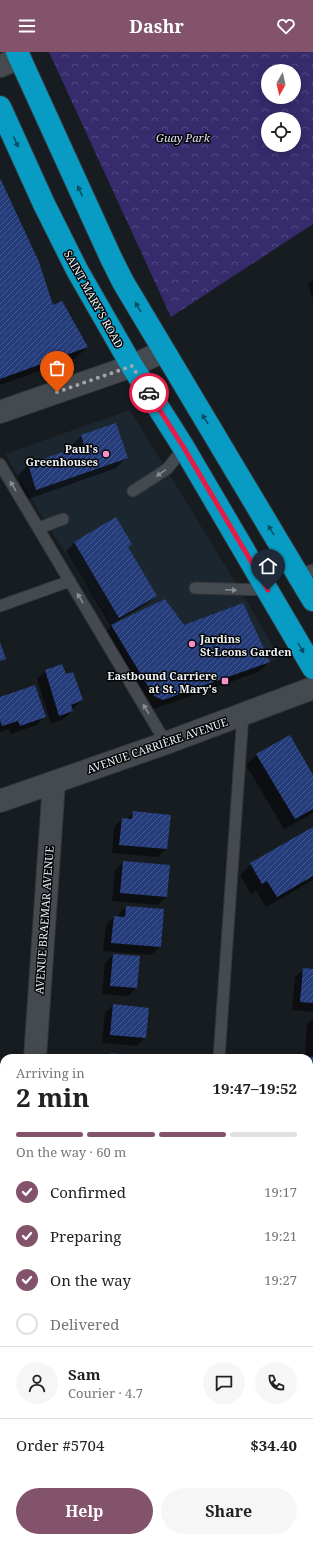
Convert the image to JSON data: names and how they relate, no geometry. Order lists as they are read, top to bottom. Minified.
{"streets":{"highway":["SAINT MARY'S ROAD"],"street":["AVENUE CARRIÈRE AVENUE","AVENUE BRAEMAR AVENUE"]},"crossings":[["AVENUE CARRIÈRE AVENUE","AVENUE BRAEMAR AVENUE"]],"parks":["Guay Park"],"places":{"other":["Paul's Greenhouses","Jardins St-Leons Garden"],"transit":["Eastbound Carriere at St. Mary's"]},"north":"bottom","page":{"header":"Dashr","heading":["2 min","Arriving in","19:47–19:52"],"panel":["Sam","Courier · 4.7","Order #5704","$34.40"],"bar":"On the way · 60 m","list":[["Confirmed","19:17"],["Preparing","19:21"],["On the way","19:27"],"Delivered"],"buttons":["Help","Share"]}}
